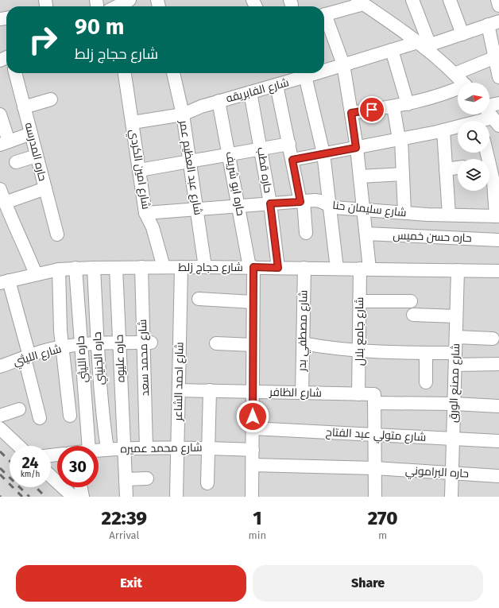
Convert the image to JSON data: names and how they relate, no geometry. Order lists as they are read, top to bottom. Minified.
{"streets":{"street":["شارع الفابريقه","حاره المدرسه","شارع عبد العظيم عمر","شارع امين الكردي","حاره قطب","حاره ابو شريف","شارع سليمان حنا","حاره حسن خميس","شارع حجاج زلط","شارع مصطفي بدر","شارع جامع بلال","شارع الليثي","شارع محمد سعد","حاره الجنيني","حاره عليوه","حاره الليثي","شارع احمد الشاعر","شارع مصنع الورق","شارع الظافر","شارع متولي عبد الفتاح","شارع محمد عميره","حاره البراموني"]},"crossings":[["شارع الفابريقه","شارع عبد العظيم عمر"],["شارع الفابريقه","شارع امين الكردي"],["شارع الفابريقه","حاره قطب"],["شارع الفابريقه","حاره ابو شريف"],["شارع الفابريقه","شارع جامع بلال"],["شارع عبد العظيم عمر","شارع سليمان حنا"],["شارع عبد العظيم عمر","شارع حجاج زلط"],["شارع امين الكردي","شارع سليمان حنا"],["شارع امين الكردي","شارع حجاج زلط"],["حاره قطب","شارع سليمان حنا"],["حاره قطب","شارع حجاج زلط"],["حاره ابو شريف","شارع سليمان حنا"],["حاره ابو شريف","شارع حجاج زلط"],["حاره ابو شريف","شارع الظافر"],["حاره ابو شريف","شارع متولي عبد الفتاح"],["حاره ابو شريف","شارع محمد عميره"],["حاره ابو شريف","حاره البراموني"],["شارع سليمان حنا","شارع جامع بلال"],["حاره حسن خميس","شارع جامع بلال"],["شارع حجاج زلط","شارع مصطفي بدر"],["شارع حجاج زلط","شارع جامع بلال"],["شارع حجاج زلط","شارع محمد سعد"],["شارع حجاج زلط","حاره الجنيني"],["شارع حجاج زلط","حاره عليوه"],["شارع حجاج زلط","حاره الليثي"],["شارع حجاج زلط","شارع احمد الشاعر"],["شارع حجاج زلط","شارع مصنع الورق"],["شارع مصطفي بدر","شارع الظافر"],["شارع جامع بلال","شارع الظافر"],["شارع الليثي","شارع محمد سعد"],["شارع الليثي","حاره الجنيني"],["شارع الليثي","حاره عليوه"],["شارع الليثي","حاره الليثي"],["شارع محمد سعد","شارع محمد عميره"],["حاره الجنيني","شارع محمد عميره"],["حاره عليوه","شارع محمد عميره"],["شارع احمد الشاعر","شارع الظافر"],["شارع احمد الشاعر","شارع محمد عميره"],["شارع مصنع الورق","شارع الظافر"],["شارع مصنع الورق","شارع متولي عبد الفتاح"],["شارع مصنع الورق","حاره البراموني"]],"north":"right","page":{"turn":["90 m","شارع حجاج زلط"],"speed":"24 km/h","limit":"30","eta":["22:39","Arrival","1","min","270","m"],"buttons":["Exit","Share"]}}
